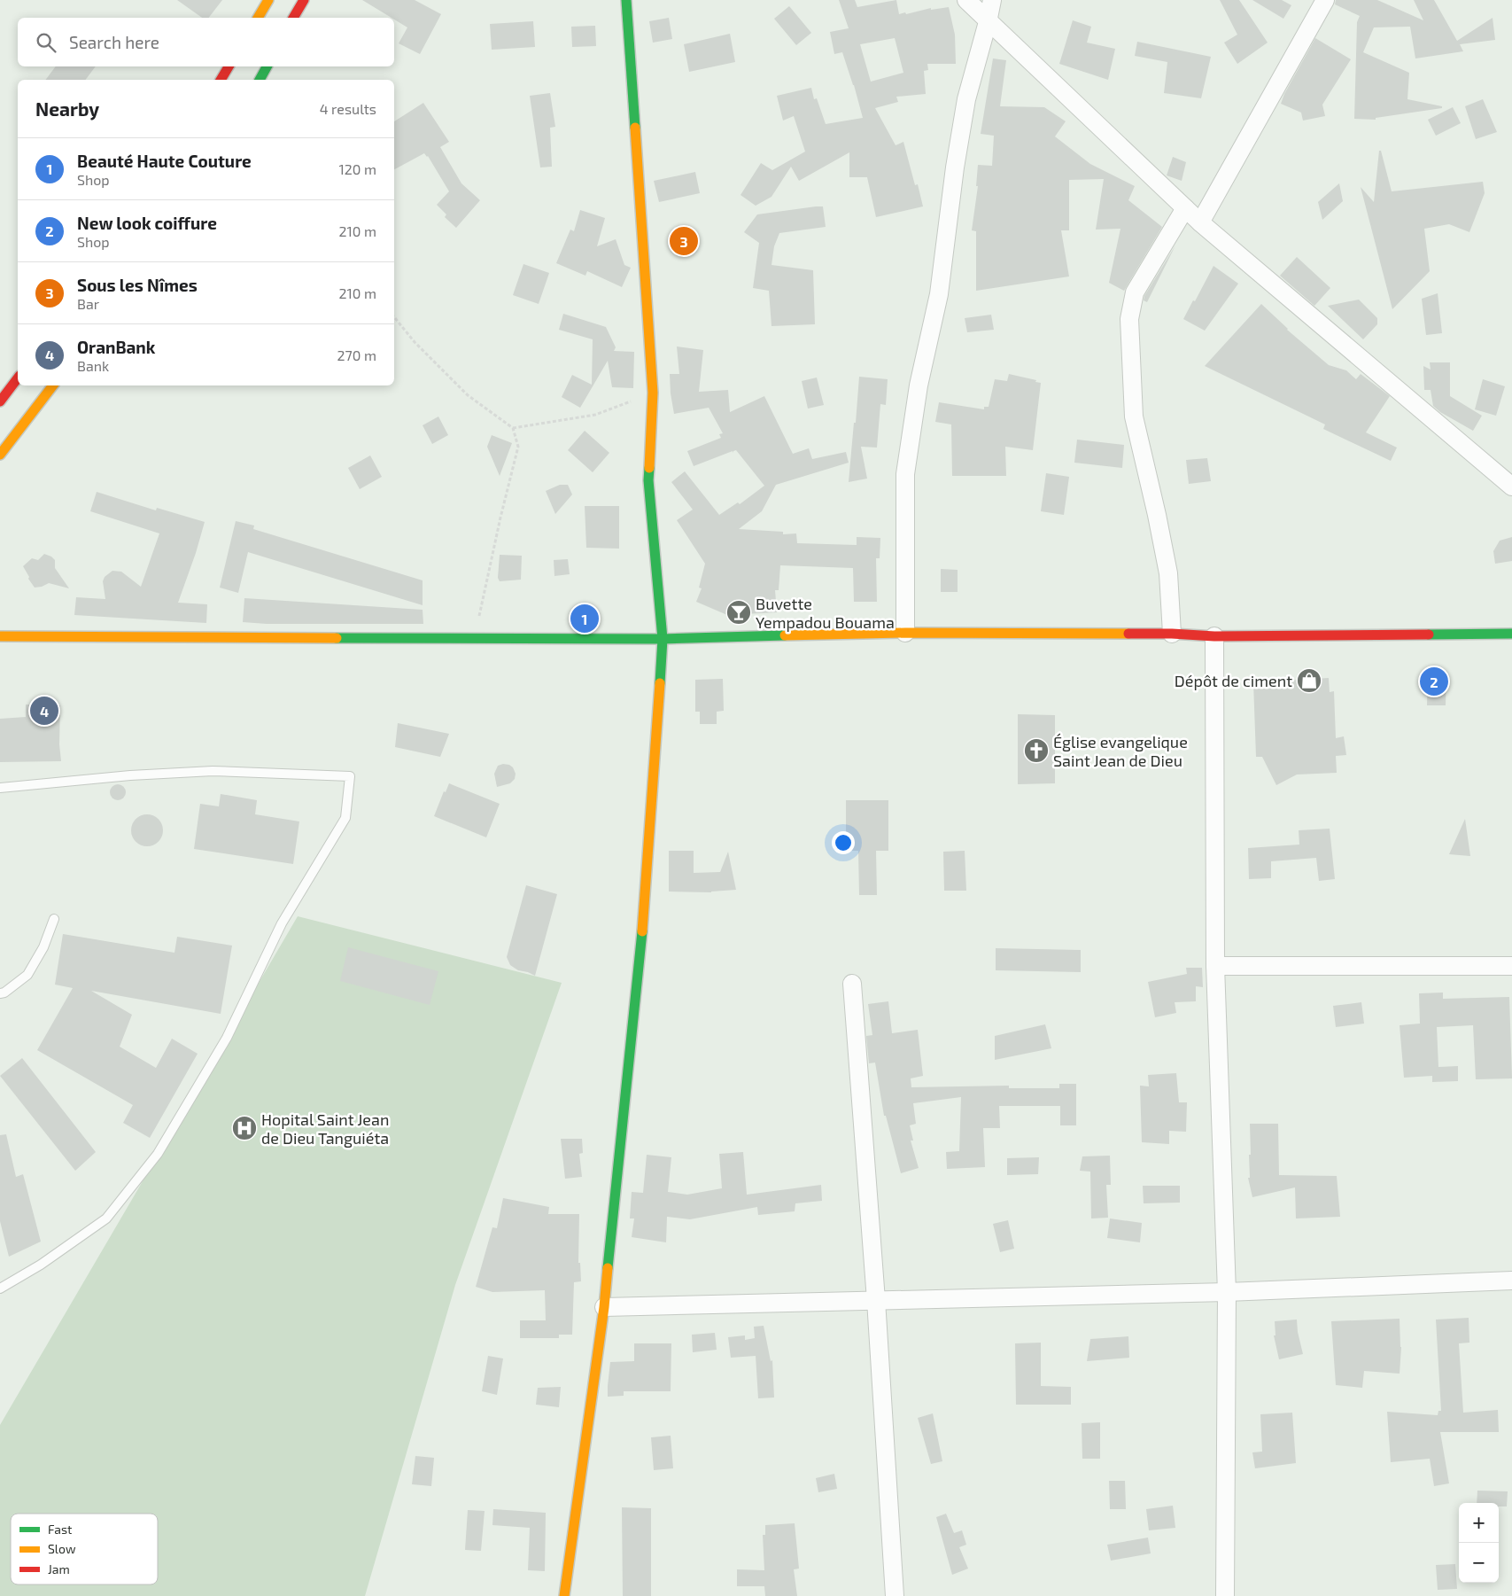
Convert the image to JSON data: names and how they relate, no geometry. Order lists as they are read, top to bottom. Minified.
{"places":{"bar":["Buvette Yempadou Bouama"],"shop":["Dépôt de ciment"],"church":["Église evangelique Saint Jean de Dieu"],"hospital":["Hopital Saint Jean de Dieu Tanguiéta"]},"legend":["Fast","Slow","Jam"],"page":{"search":"Search here","heading":["Nearby","4 results"],"list":[{"mark":"1","name":"Beauté Haute Couture","note":"Shop","value":"120 m"},{"mark":"2","name":"New look coiffure","note":"Shop","value":"210 m"},{"mark":"3","name":"Sous les Nîmes","note":"Bar","value":"210 m"},{"mark":"4","name":"OranBank","note":"Bank","value":"270 m"}],"pins":["3","1","2","4"],"map_buttons":["+","−"]}}
